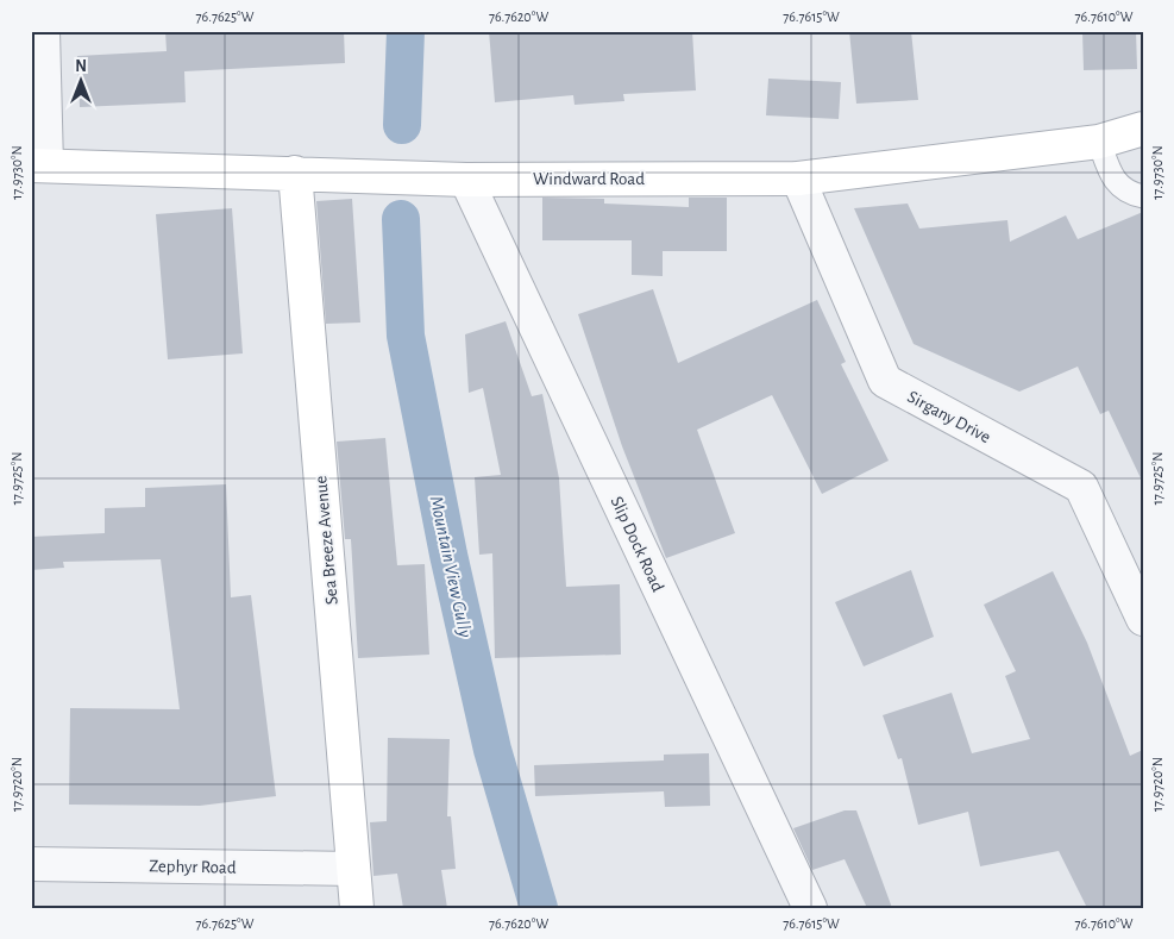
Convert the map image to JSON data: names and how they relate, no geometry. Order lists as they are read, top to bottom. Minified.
{"streets":{"main road":["Windward Road","Sea Breeze Avenue"],"street":["Sirgany Drive","Slip Dock Road","Zephyr Road"]},"crossings":[["Windward Road","Sirgany Drive"],["Windward Road","Sea Breeze Avenue"],["Windward Road","Slip Dock Road"],["Sea Breeze Avenue","Zephyr Road"]],"water":["Mountain View Gully"],"north":"top","coordinates":["76.7625°W","76.7620°W","76.7615°W","76.7610°W","17.9730°N","17.9725°N","17.9720°N"]}
